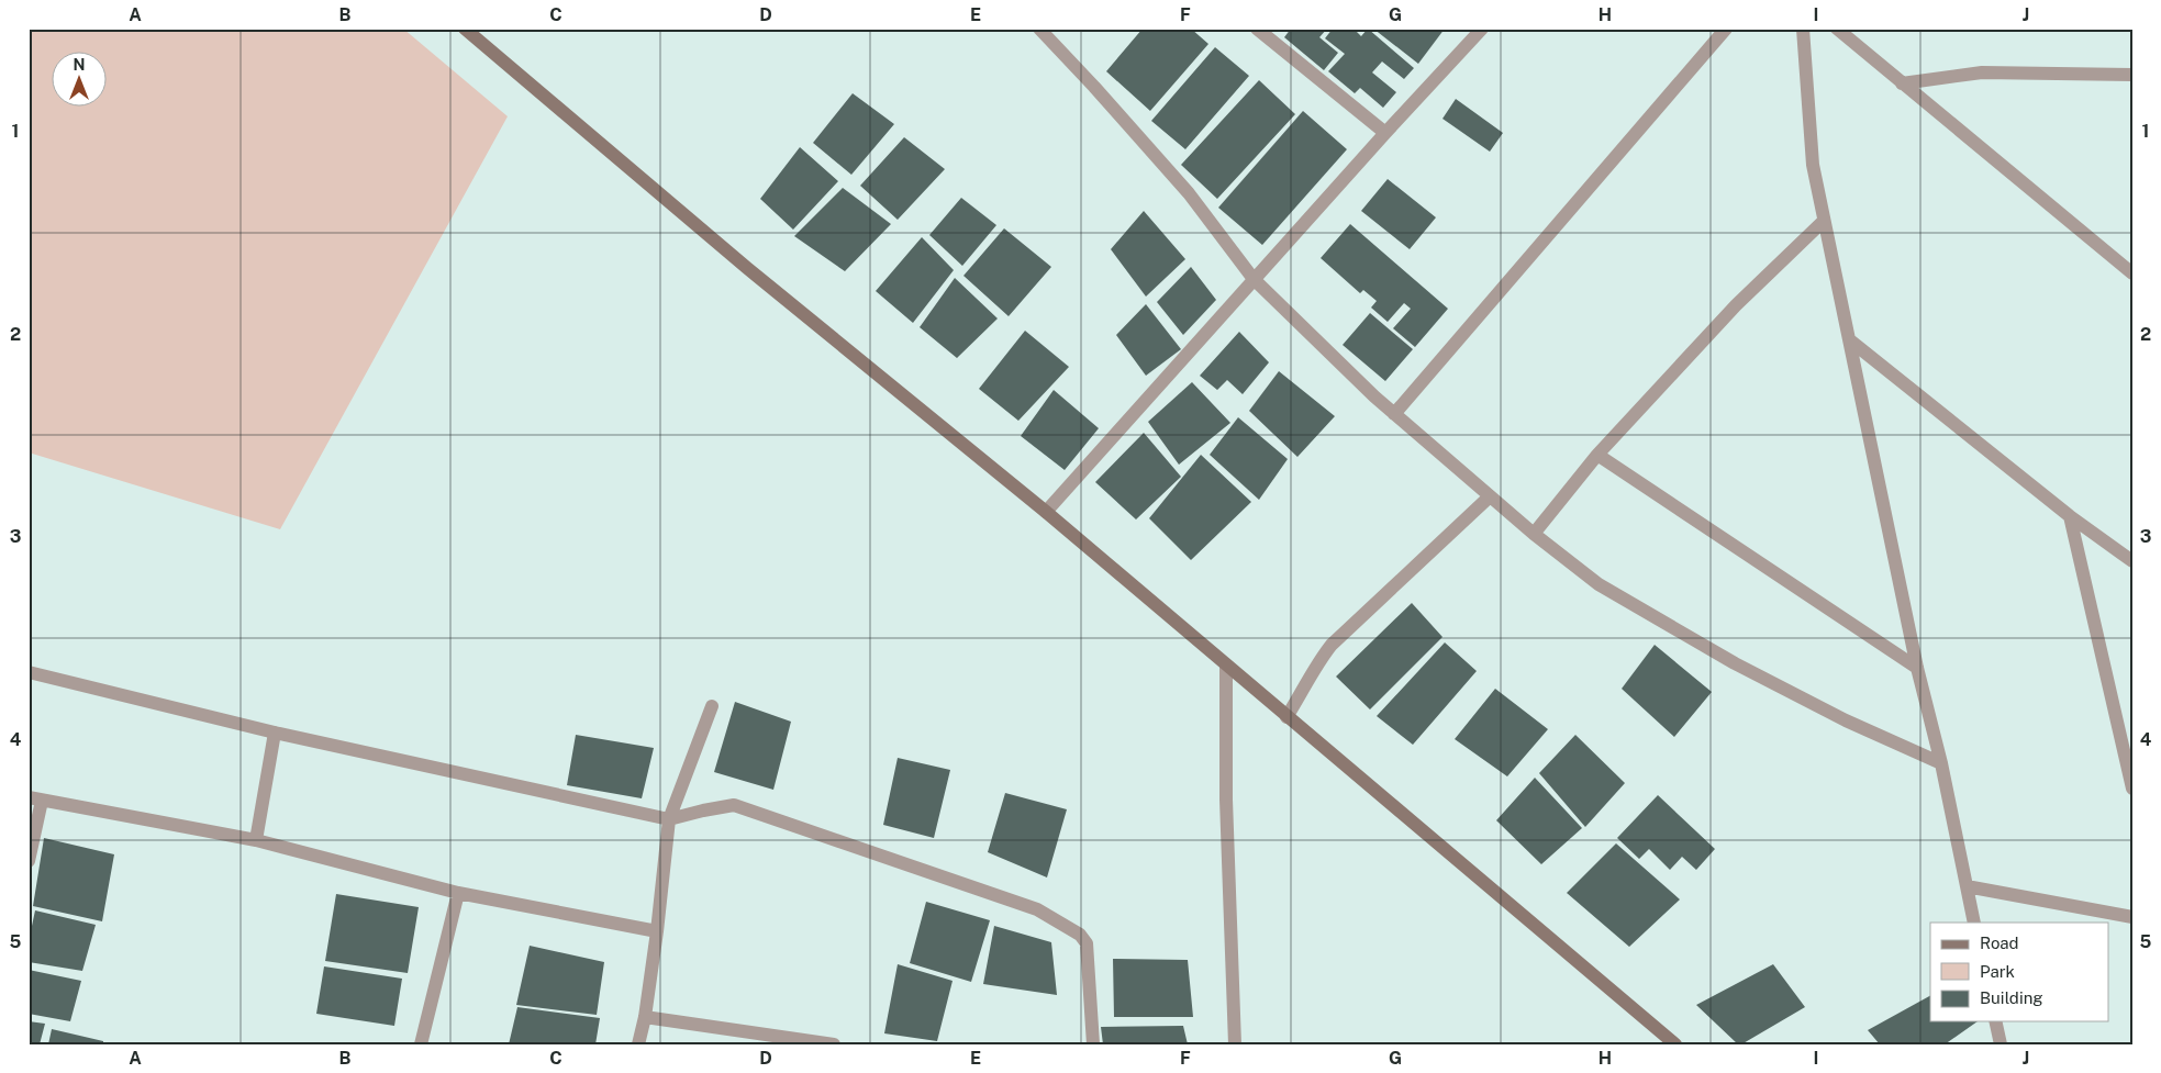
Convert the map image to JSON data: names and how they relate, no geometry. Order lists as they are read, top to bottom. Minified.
{"legend":["Road","Park","Building"],"north":"top","grid":{"columns":["A","B","C","D","E","F","G","H","I","J"],"rows":["1","2","3","4","5"]}}
